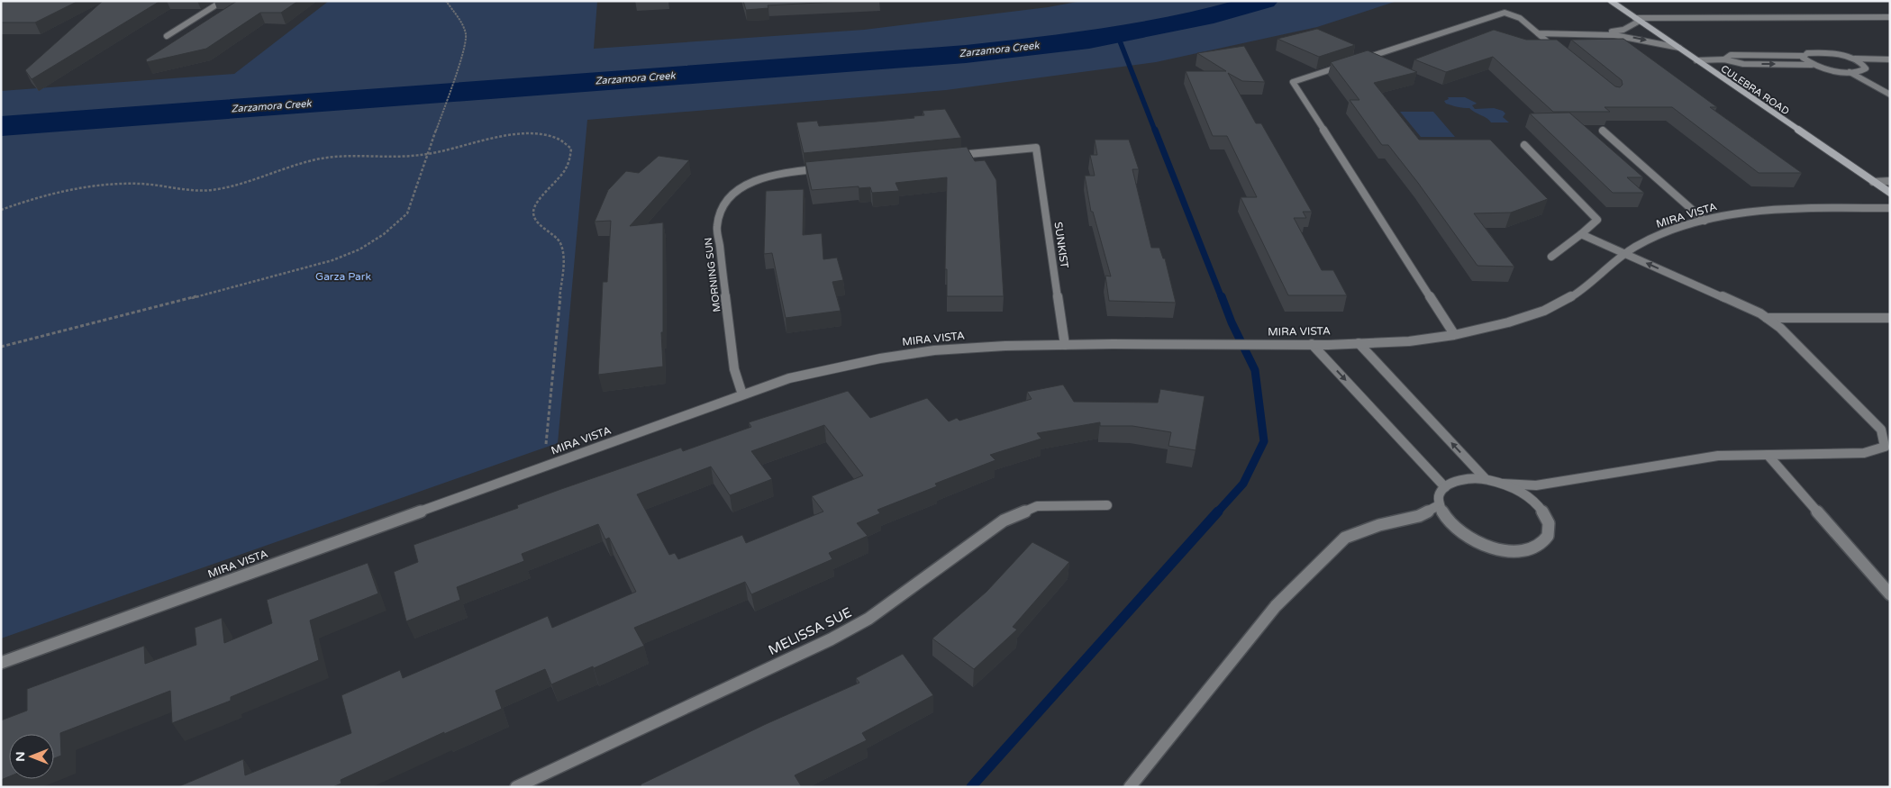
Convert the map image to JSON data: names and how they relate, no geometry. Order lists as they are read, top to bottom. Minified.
{"streets":{"main road":["CULEBRA ROAD"],"street":["MIRA VISTA","SUNKIST","MORNING SUN","MELISSA SUE"]},"crossings":[["MIRA VISTA","SUNKIST"],["MIRA VISTA","MORNING SUN"]],"water":["Zarzamora Creek"],"parks":["Garza Park"],"north":"left"}
